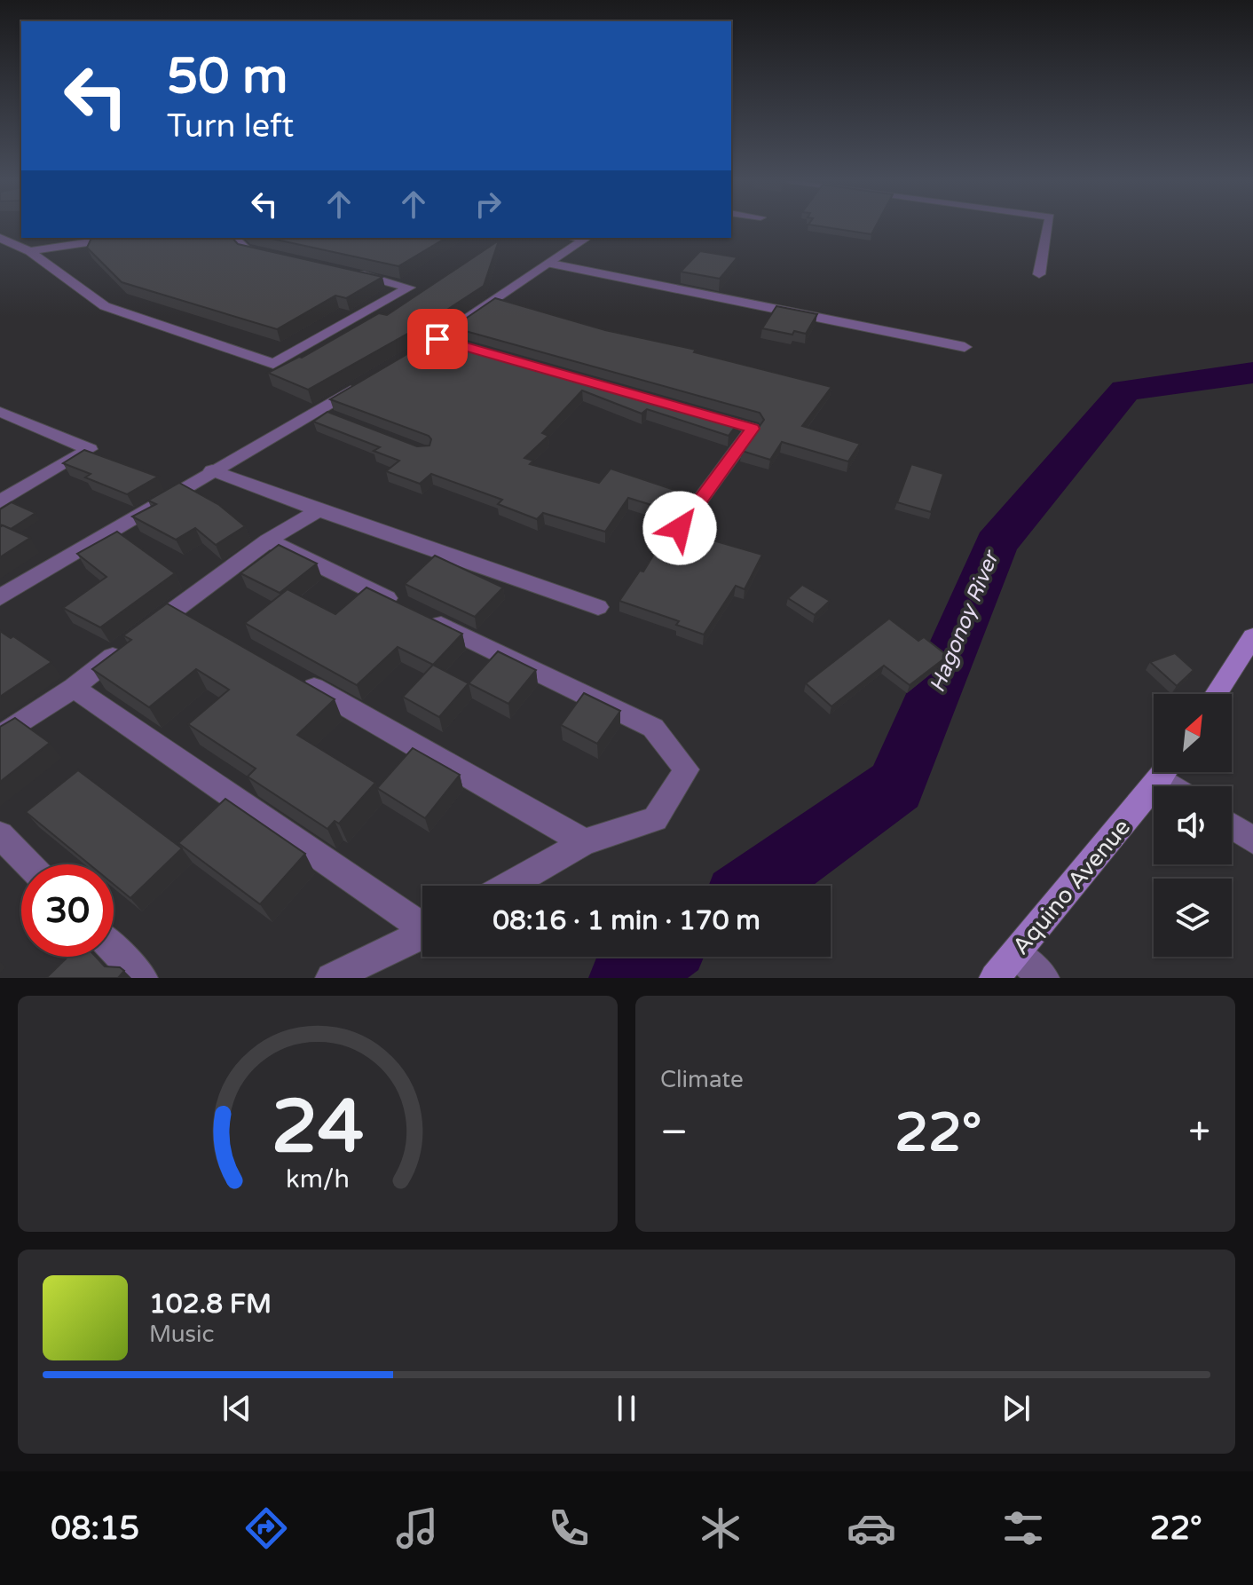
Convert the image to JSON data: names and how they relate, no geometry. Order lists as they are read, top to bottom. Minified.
{"streets":{"main road":["Aquino Avenue"]},"water":["Hagonoy River"],"north":"top right","page":{"turn":["50 m","Turn left"],"limit":"30","trip":"08:16 · 1 min · 170 m","tile":"Climate","heat":["−","22°","+"],"song":["102.8 FM","Music"],"tabs":["08:15","22°"],"gauge":["24","km/h"]}}
